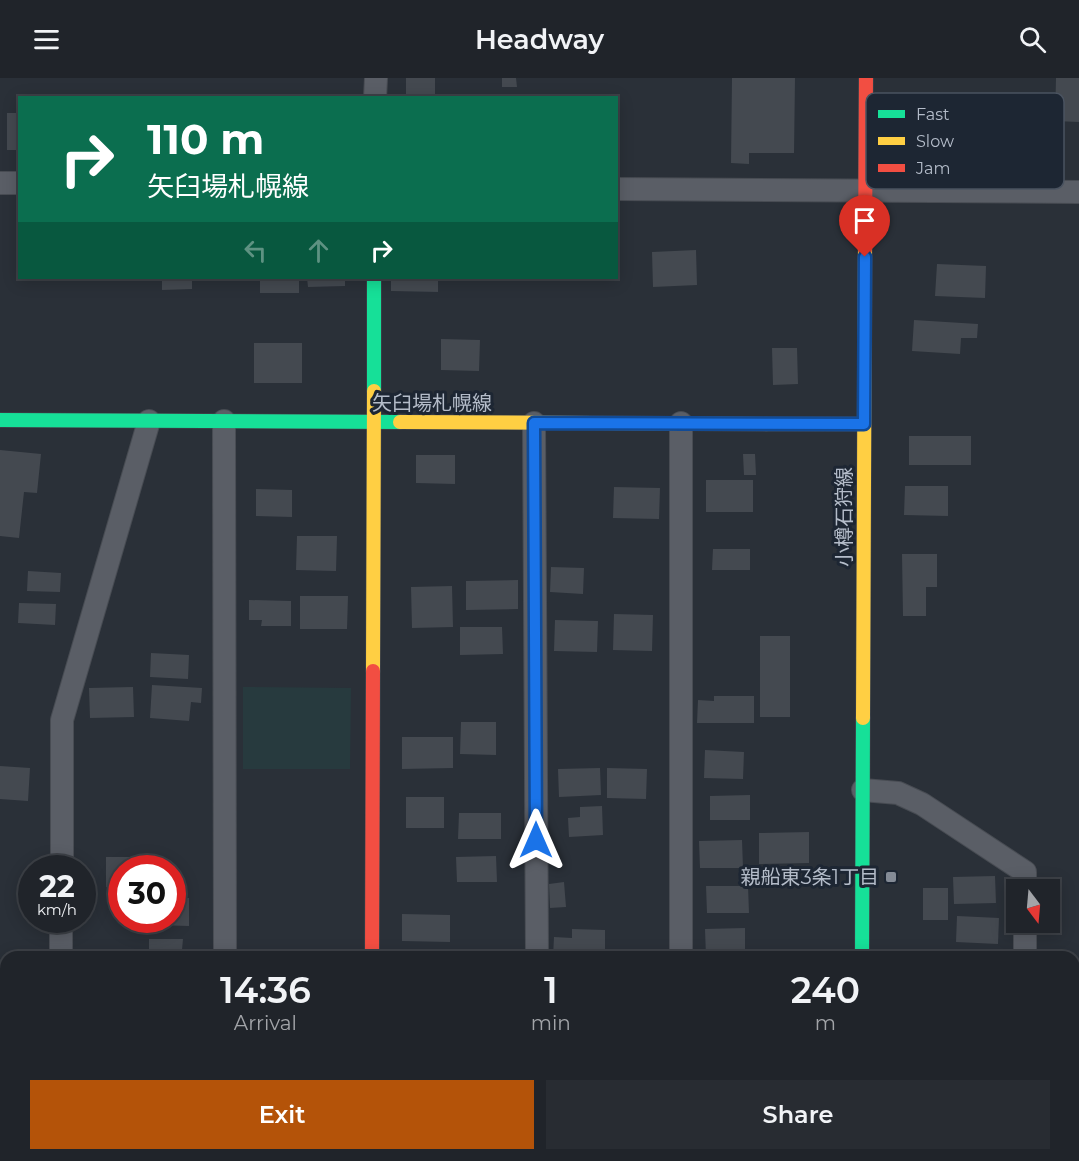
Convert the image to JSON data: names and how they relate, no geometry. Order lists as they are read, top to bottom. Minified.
{"streets":{"main road":["矢臼場札幌線","小樽石狩線"]},"crossings":[["矢臼場札幌線","小樽石狩線"]],"places":{"transit":["親船東3条1丁目"]},"legend":["Fast","Slow","Jam"],"north":"bottom","page":{"header":"Headway","turn":["110 m","矢臼場札幌線"],"speed":"22 km/h","limit":"30","eta":["14:36","Arrival","1","min","240","m"],"buttons":["Exit","Share"]}}
